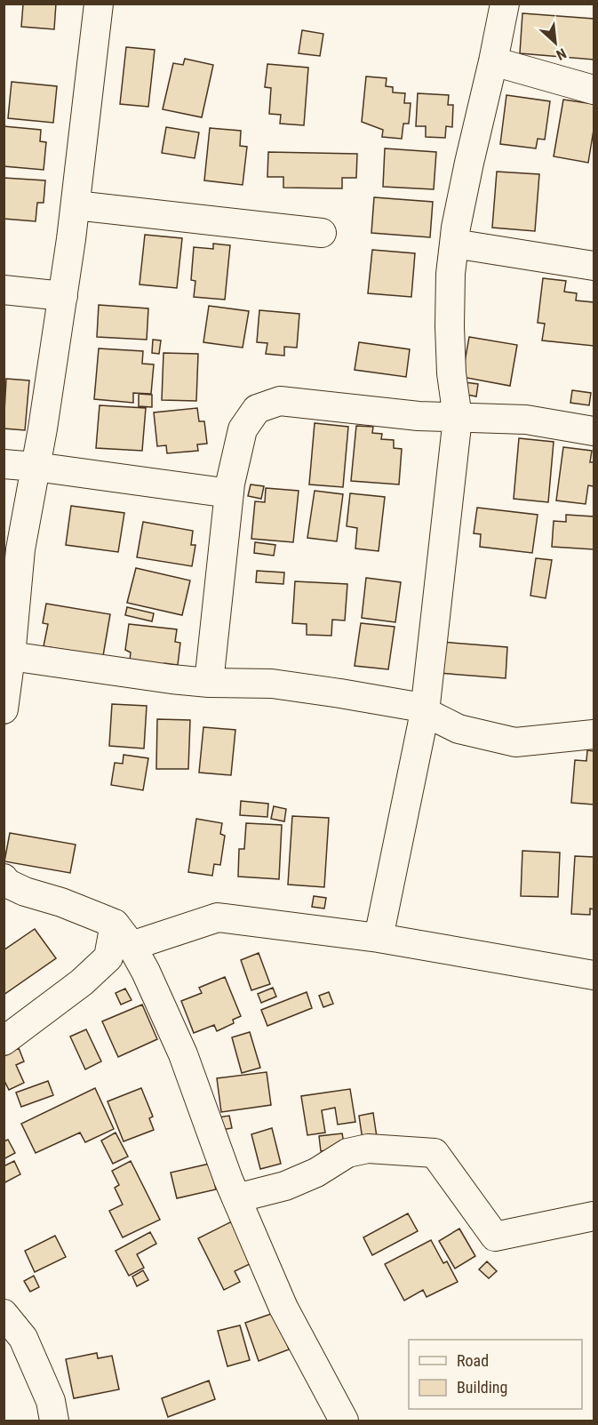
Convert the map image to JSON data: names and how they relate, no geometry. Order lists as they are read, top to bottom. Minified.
{"legend":["Road","Building"],"north":"bottom right"}
